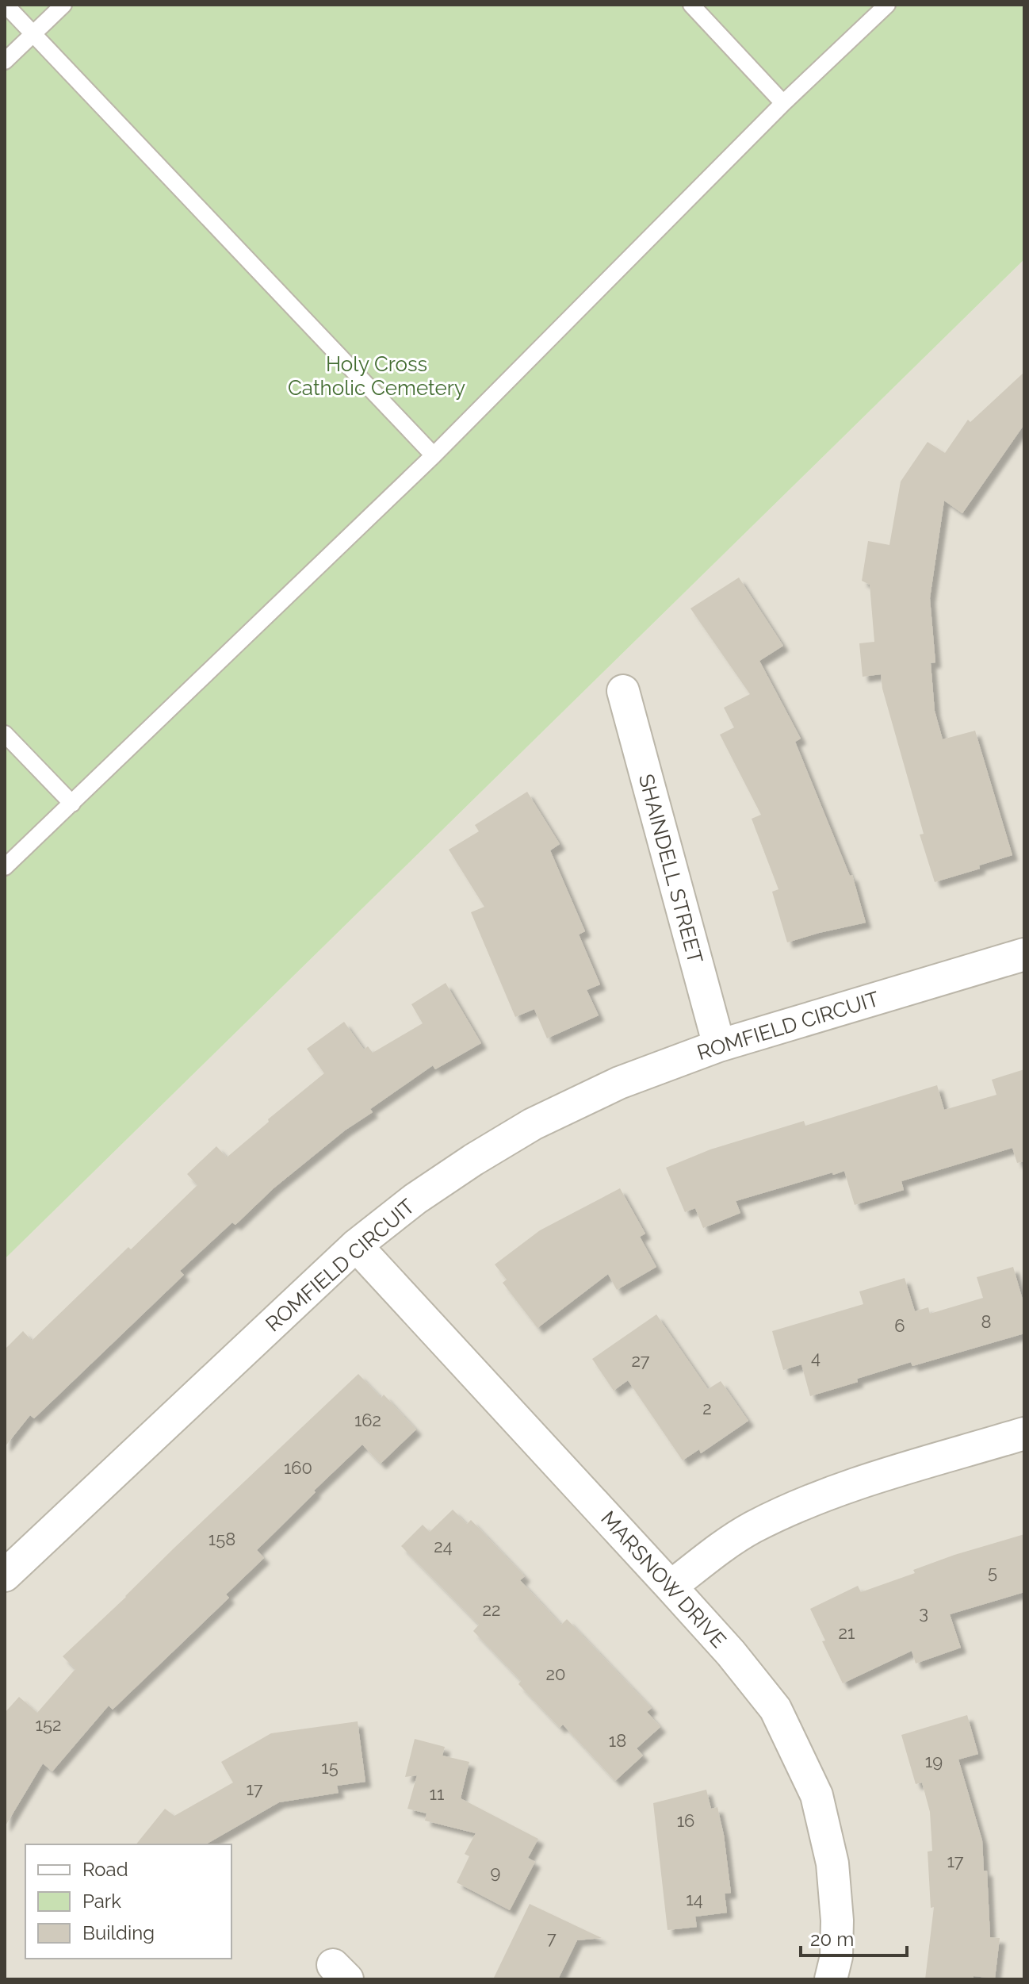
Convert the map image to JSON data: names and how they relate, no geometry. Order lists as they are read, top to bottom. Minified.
{"streets":{"street":["SHAINDELL STREET","ROMFIELD CIRCUIT","MARSNOW DRIVE"]},"crossings":[["SHAINDELL STREET","ROMFIELD CIRCUIT"],["ROMFIELD CIRCUIT","MARSNOW DRIVE"]],"parks":["Holy Cross Catholic Cemetery"],"house_numbers":["8","6","4","27","2","162","160","158","24","5","22","3","21","20","152","18","19","15","17","11","16","17","9","14","7"],"legend":["Road","Park","Building"],"scale_bar":"20 m"}
